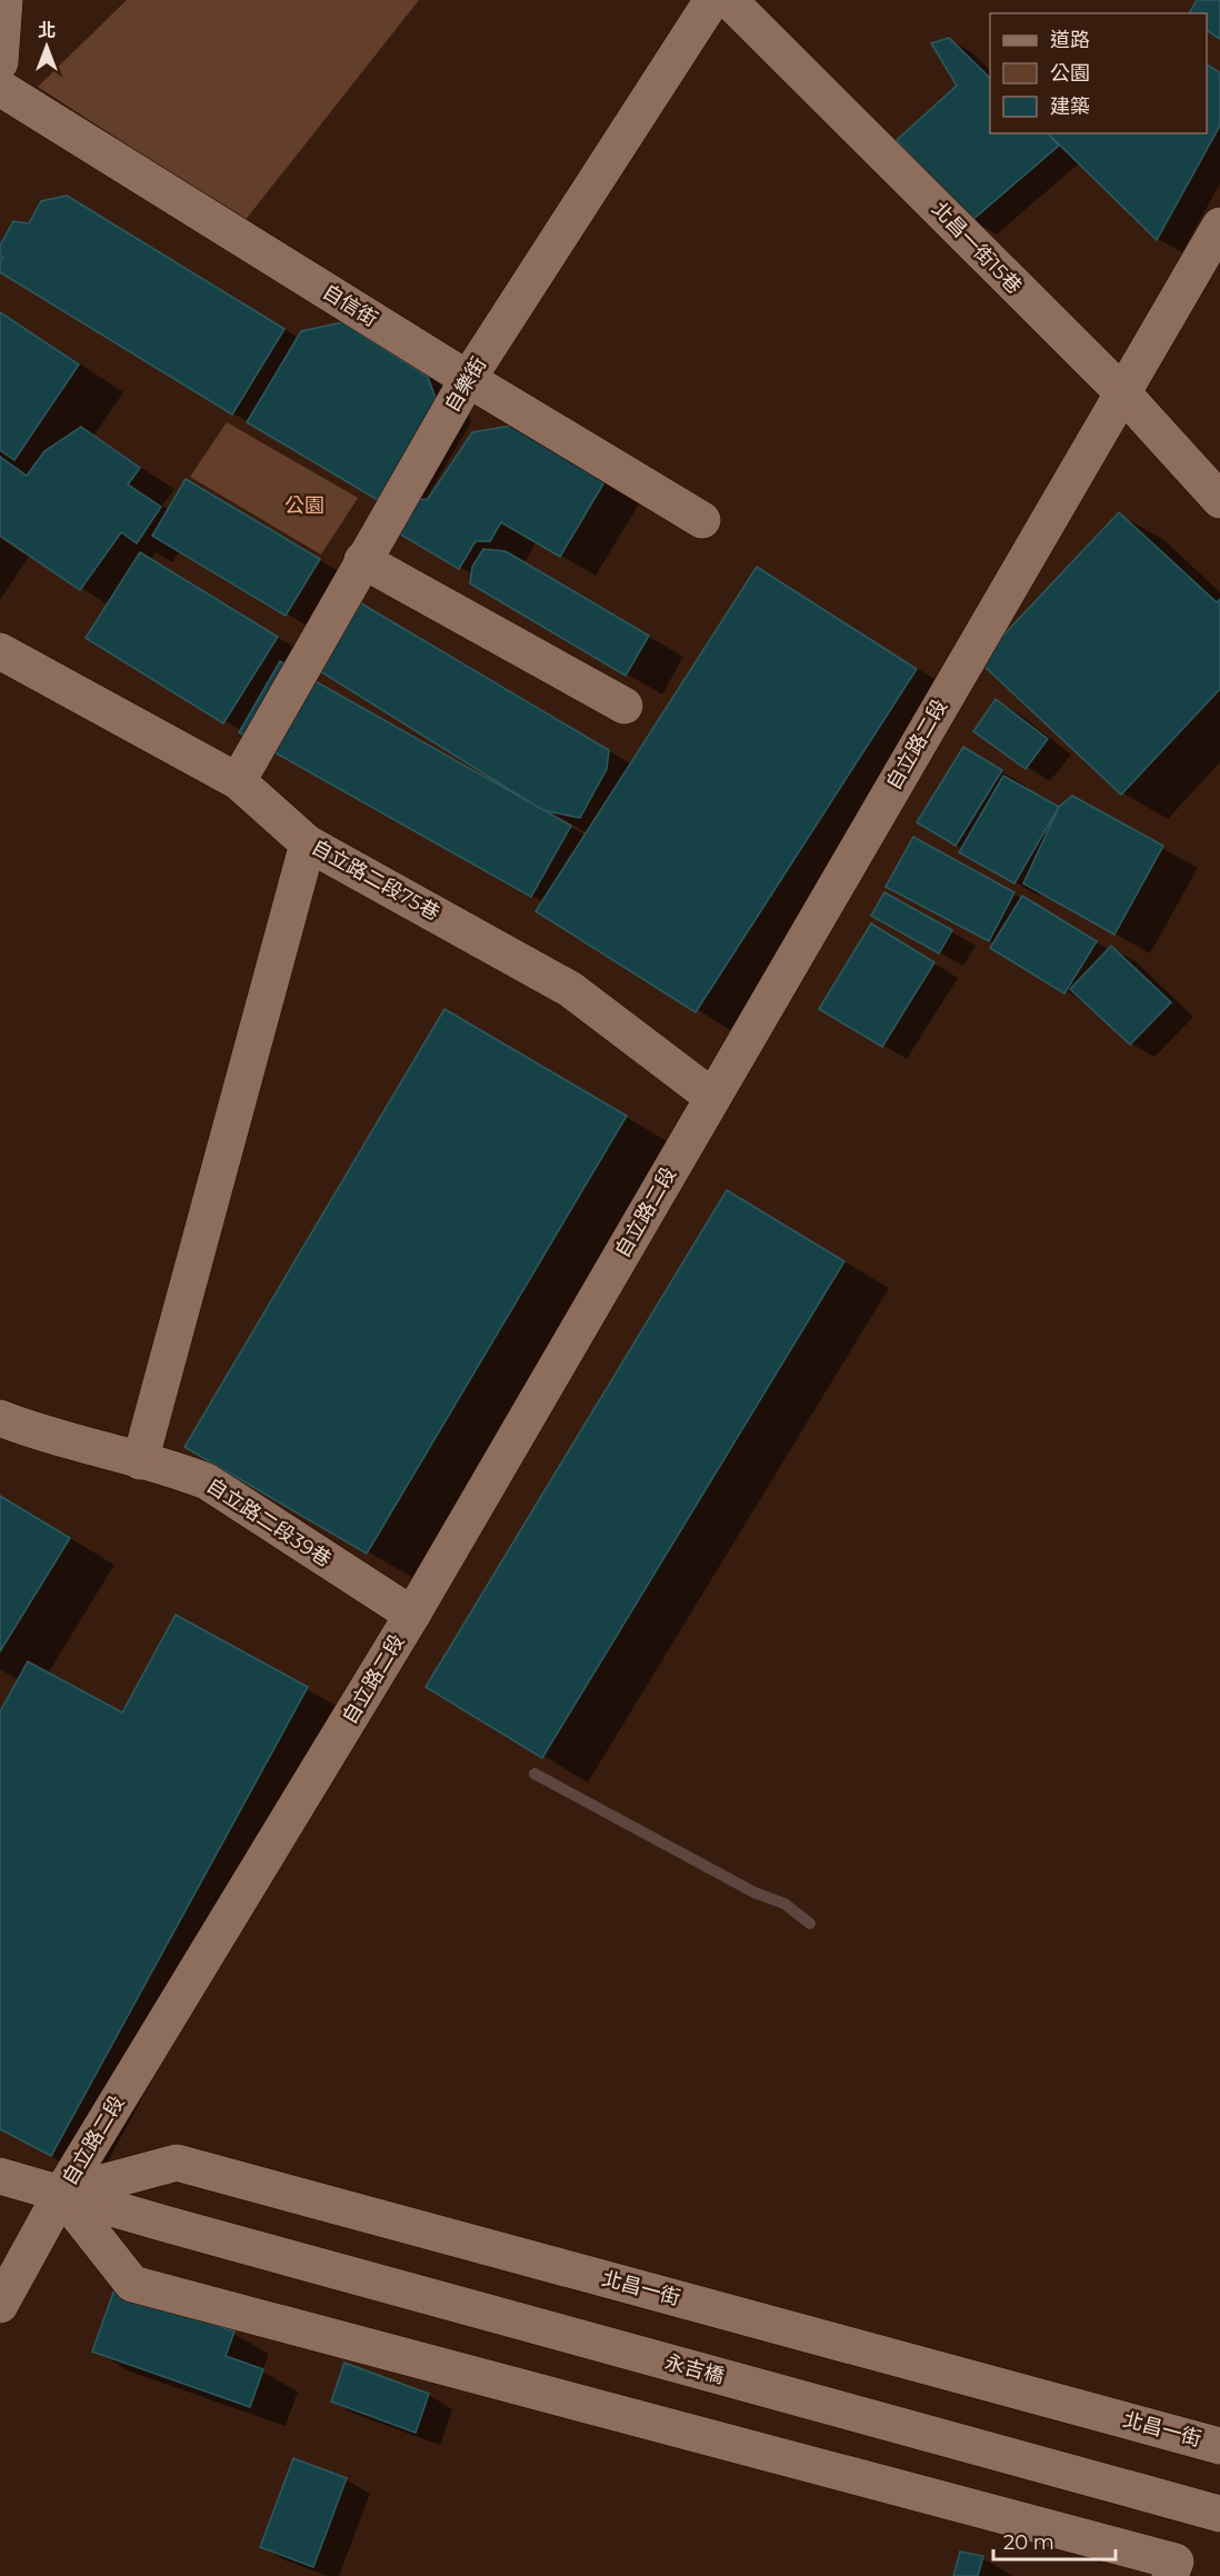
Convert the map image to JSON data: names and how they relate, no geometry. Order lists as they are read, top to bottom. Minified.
{"streets":{"street":["北昌一街15巷","自信街","自樂街","自立路二段","自立路二段75巷","自立路二段39巷","北昌一街","永吉橋"]},"crossings":[["北昌一街15巷","自立路二段"],["自信街","自樂街"],["自樂街","自立路二段75巷"],["自立路二段","自立路二段75巷"],["自立路二段","自立路二段39巷"],["自立路二段","北昌一街"],["自立路二段","永吉橋"],["北昌一街","永吉橋"]],"parks":["公園"],"legend":["道路","公園","建築"],"scale_bar":"20 m","north":"top"}
